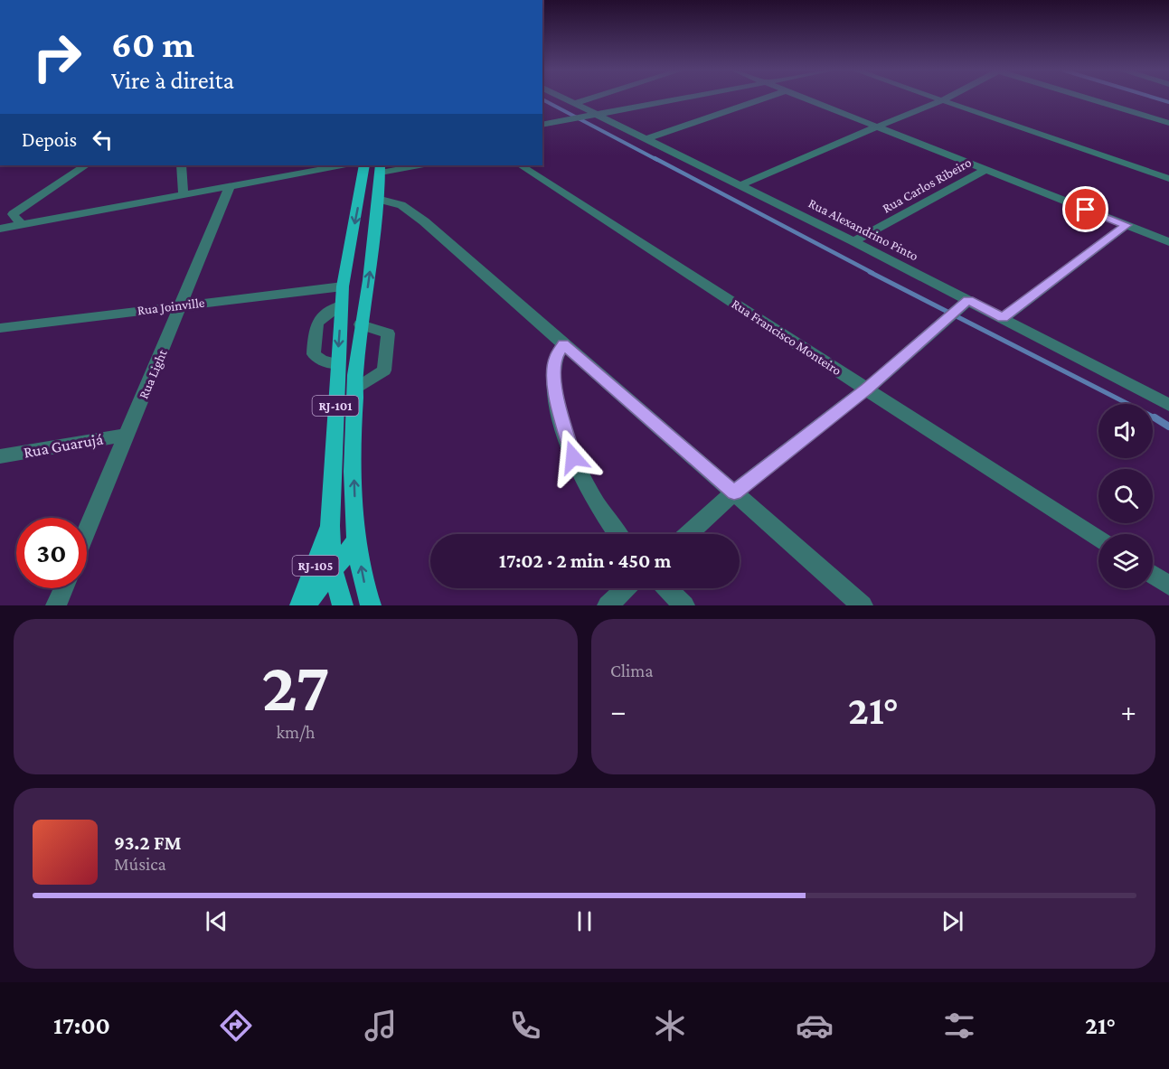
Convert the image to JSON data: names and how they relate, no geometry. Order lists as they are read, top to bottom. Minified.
{"streets":{"main road":["RJ-101","RJ-105"],"street":["Rua Carlos Ribeiro","Rua Alexandrino Pinto","Rua Joinville","Rua Francisco Monteiro","Rua Light","Rua Guarujá"]},"crossings":[["Rua Carlos Ribeiro","Rua Alexandrino Pinto"],["Rua Joinville","Rua Light"],["Rua Joinville","RJ-101"],["Rua Light","Rua Guarujá"],["RJ-101","RJ-105"]],"page":{"turn":["60 m","Vire à direita"],"then":"Depois","limit":"30","trip":"17:02 · 2 min · 450 m","tile":[["27","km/h"],"Clima"],"heat":["−","21°","+"],"song":["93.2 FM","Música"],"tabs":["17:00","21°"]}}
